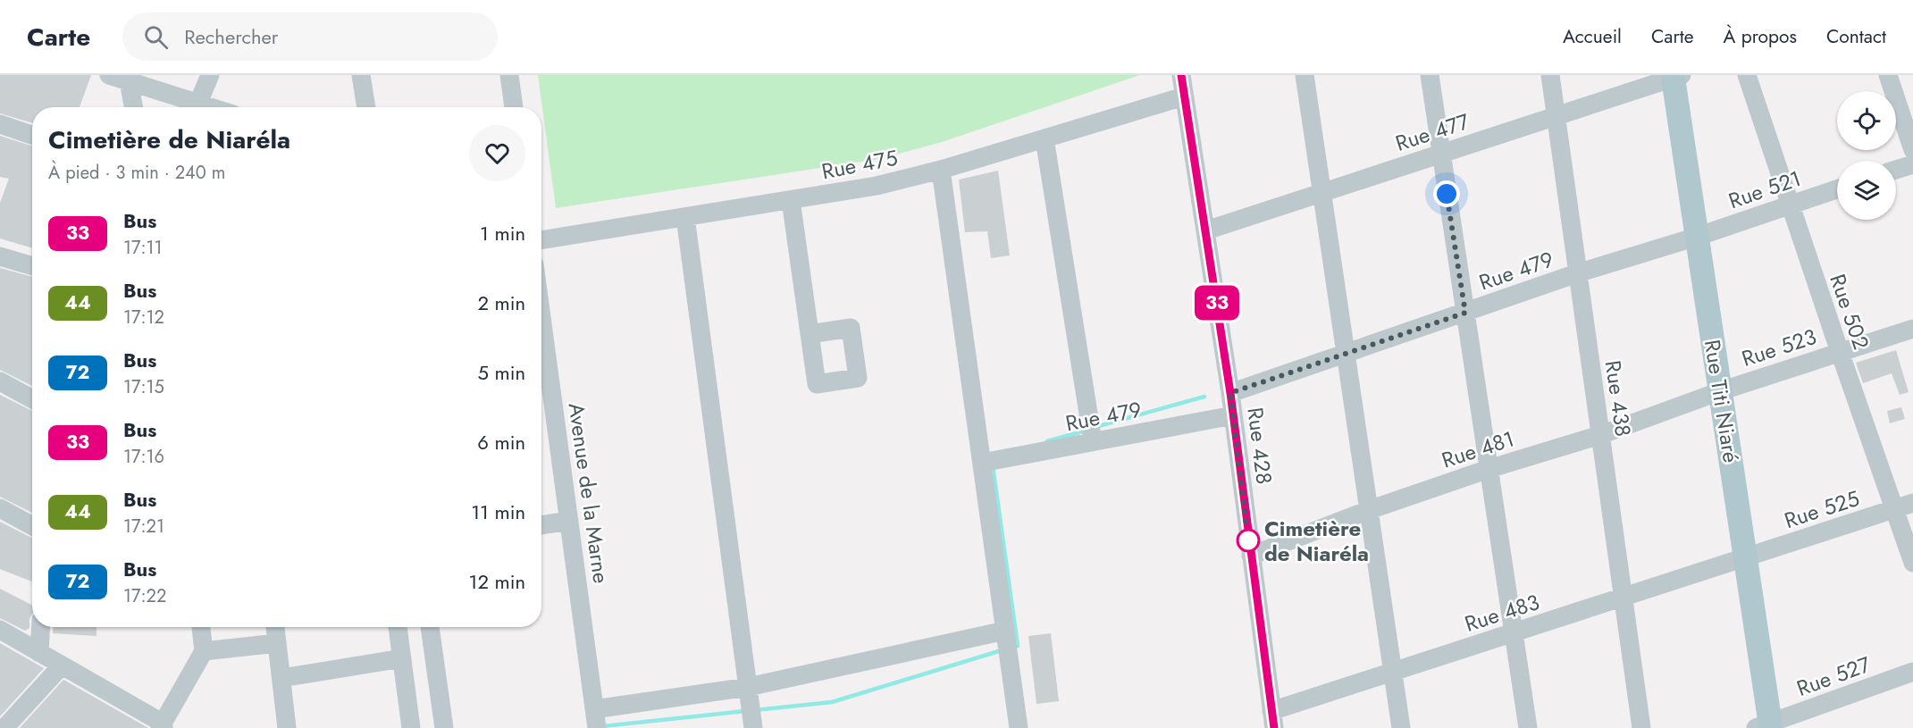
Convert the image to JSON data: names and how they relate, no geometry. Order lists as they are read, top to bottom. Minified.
{"streets":{"main road":["Rue Titi Niaré"],"street":["Rue 477","Rue 475","Rue 521","Rue 479","Rue 502","Rue 523","Rue 438","Rue 428","Rue 481","Avenue de la Marne","Rue 525","Rue 483","Rue 527"]},"crossings":[["Rue 477","Rue 438"],["Rue 477","Rue Titi Niaré"],["Rue 477","Rue 428"],["Rue 475","Rue 428"],["Rue 521","Rue 479"],["Rue 521","Rue 502"],["Rue 521","Rue Titi Niaré"],["Rue 479","Rue 438"],["Rue 479","Rue Titi Niaré"],["Rue 479","Rue 428"],["Rue 502","Rue 523"],["Rue 502","Rue 525"],["Rue 523","Rue Titi Niaré"],["Rue 523","Rue 481"],["Rue 438","Rue 481"],["Rue 438","Rue 483"],["Rue Titi Niaré","Rue 481"],["Rue Titi Niaré","Rue 525"],["Rue Titi Niaré","Rue 483"],["Rue Titi Niaré","Rue 527"],["Rue 428","Rue 481"],["Rue 428","Rue 483"],["Rue 525","Rue 483"]],"places":["Cimetière de Niaréla"],"lines":["bus line 33"],"page":{"header":"Carte","search":"Rechercher","nav":["Accueil","Carte","À propos","Contact"],"on_map":"33","heading":["Cimetière de Niaréla","À pied · 3 min · 240 m"],"list":[{"mark":"33","name":"Bus","note":"17:11","value":"1 min"},{"mark":"44","name":"Bus","note":"17:12","value":"2 min"},{"mark":"72","name":"Bus","note":"17:15","value":"5 min"},{"mark":"33","name":"Bus","note":"17:16","value":"6 min"},{"mark":"44","name":"Bus","note":"17:21","value":"11 min"},{"mark":"72","name":"Bus","note":"17:22","value":"12 min"}]}}
